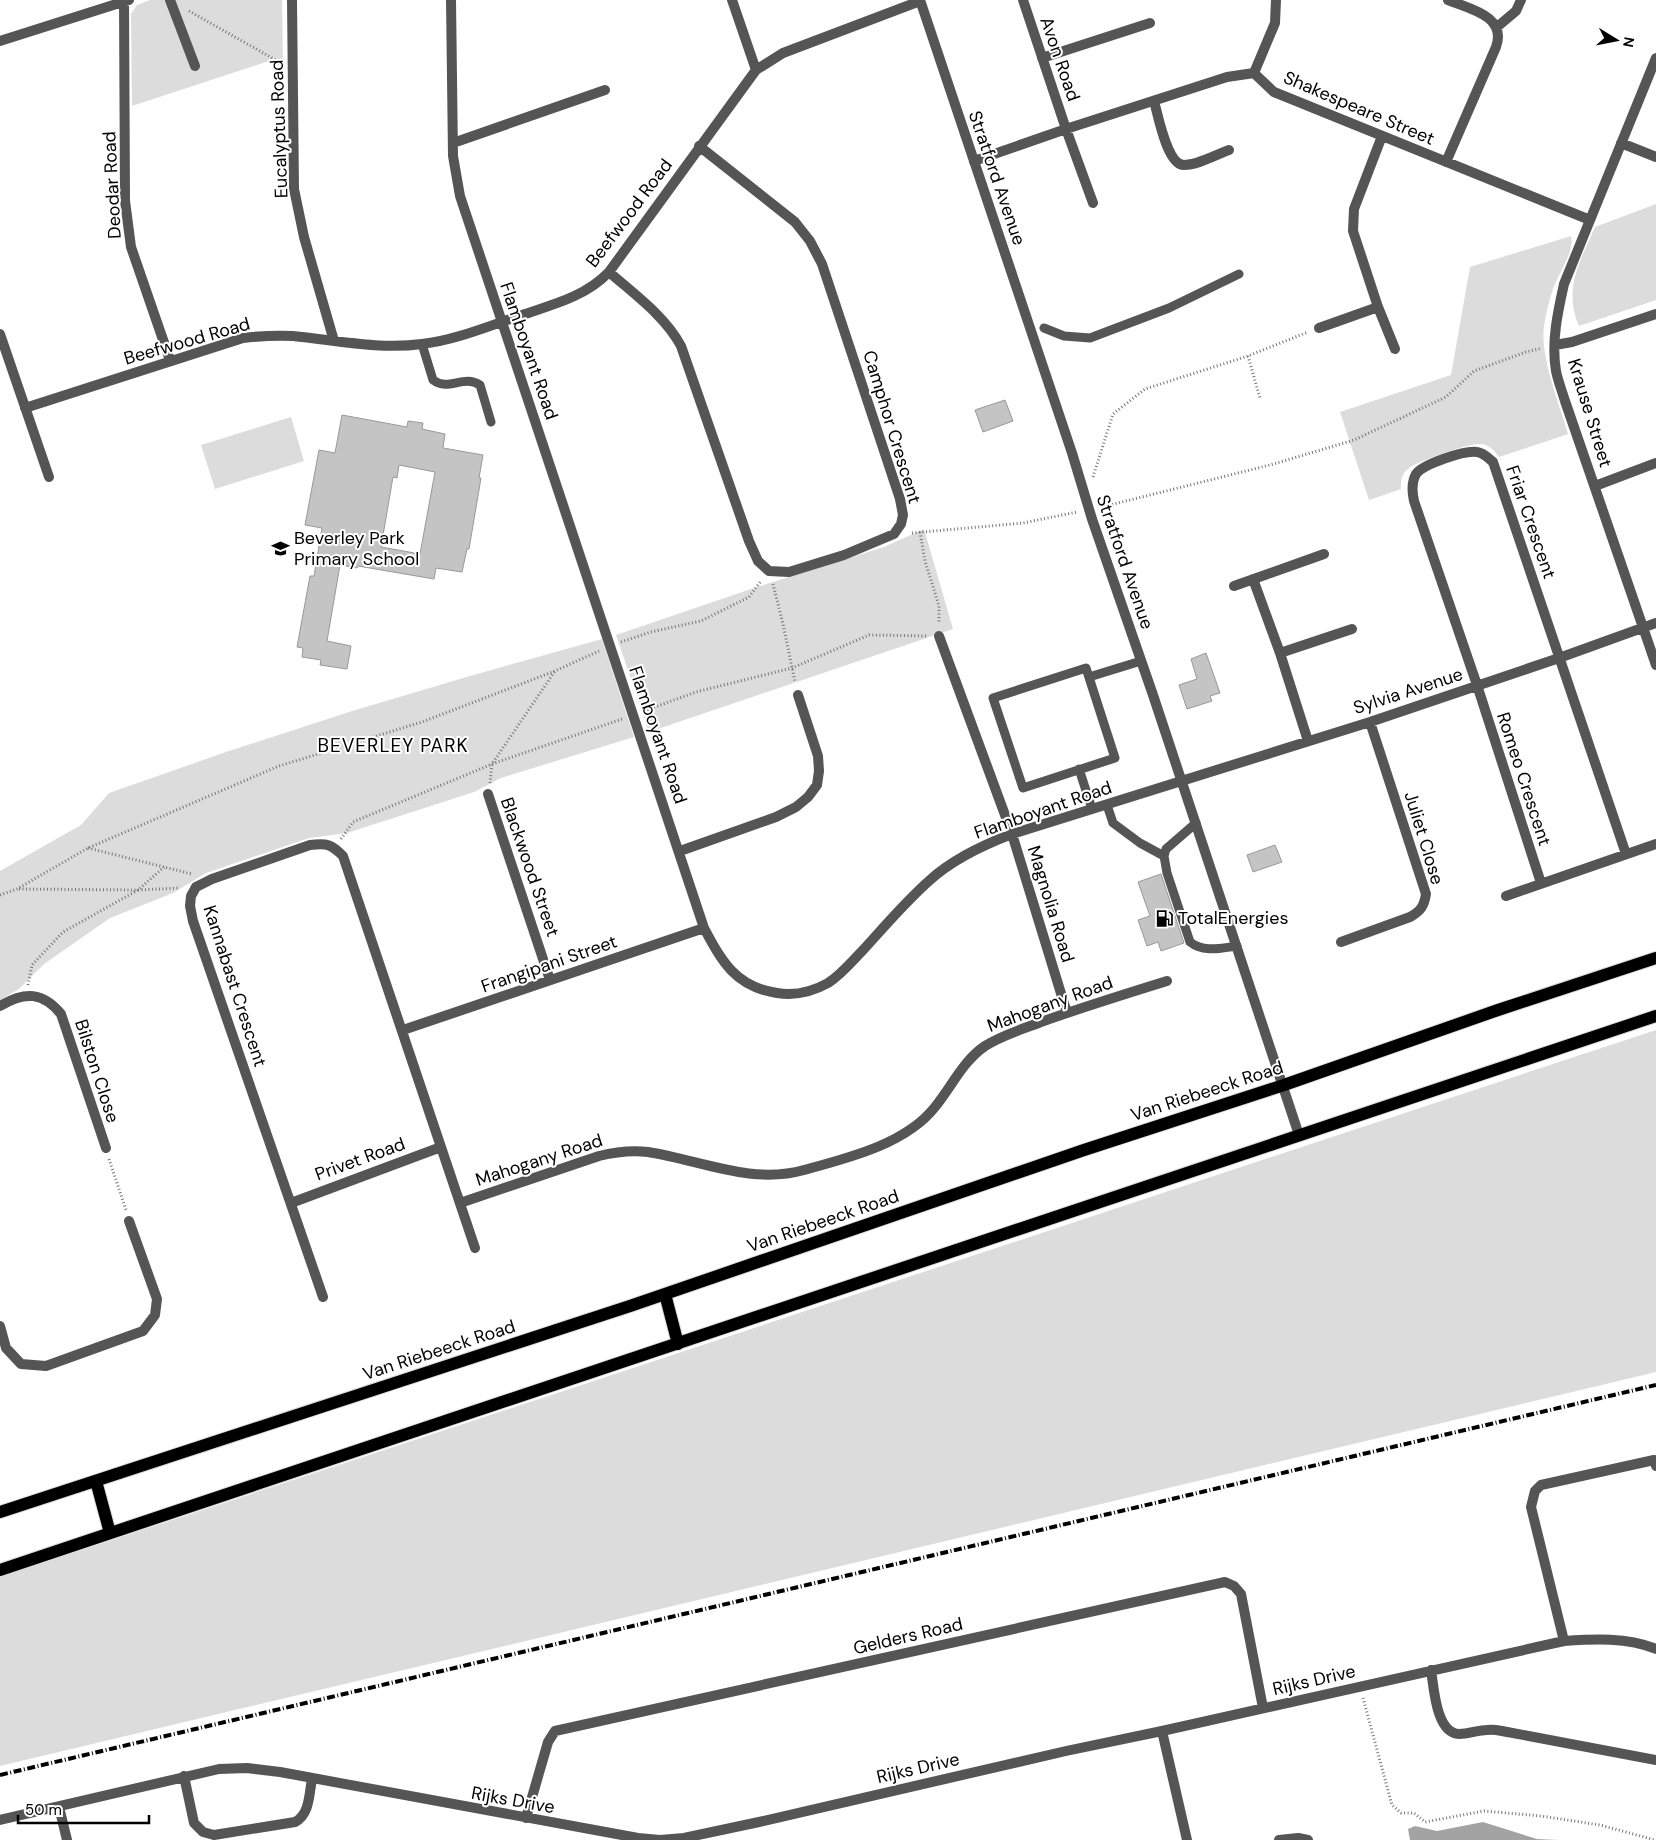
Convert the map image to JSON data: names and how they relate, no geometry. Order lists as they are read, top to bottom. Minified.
{"streets":{"main road":["Van Riebeeck Road"],"street":["Avon Road","Shakespeare Street","Eucalyptus Road","Stratford Avenue","Deodar Road","Beefwood Road","Flamboyant Road","Krause Street","Camphor Crescent","Friar Crescent","Sylvia Avenue","Romeo Crescent","Juliet Close","Blackwood Street","Magnolia Road","Frangipani Street","Kannabast Crescent","Mahogany Road","Bilston Close","Privet Road","Gelders Road","Rijks Drive"]},"crossings":[["Shakespeare Street","Krause Street"],["Eucalyptus Road","Beefwood Road"],["Stratford Avenue","Beefwood Road"],["Stratford Avenue","Flamboyant Road"],["Stratford Avenue","Sylvia Avenue"],["Stratford Avenue","Van Riebeeck Road"],["Deodar Road","Beefwood Road"],["Beefwood Road","Flamboyant Road"],["Beefwood Road","Camphor Crescent"],["Flamboyant Road","Sylvia Avenue"],["Flamboyant Road","Magnolia Road"],["Flamboyant Road","Frangipani Street"],["Krause Street","Sylvia Avenue"],["Friar Crescent","Sylvia Avenue"],["Friar Crescent","Romeo Crescent"],["Sylvia Avenue","Romeo Crescent"],["Sylvia Avenue","Juliet Close"],["Blackwood Street","Frangipani Street"],["Magnolia Road","Mahogany Road"],["Frangipani Street","Kannabast Crescent"],["Kannabast Crescent","Mahogany Road"],["Kannabast Crescent","Privet Road"],["Gelders Road","Rijks Drive"]],"districts":["BEVERLEY PARK"],"places":{"school or university":["Beverley Park Primary School"],"fuel station":["TotalEnergies"]},"scale_bar":"50 m","north":"right"}
